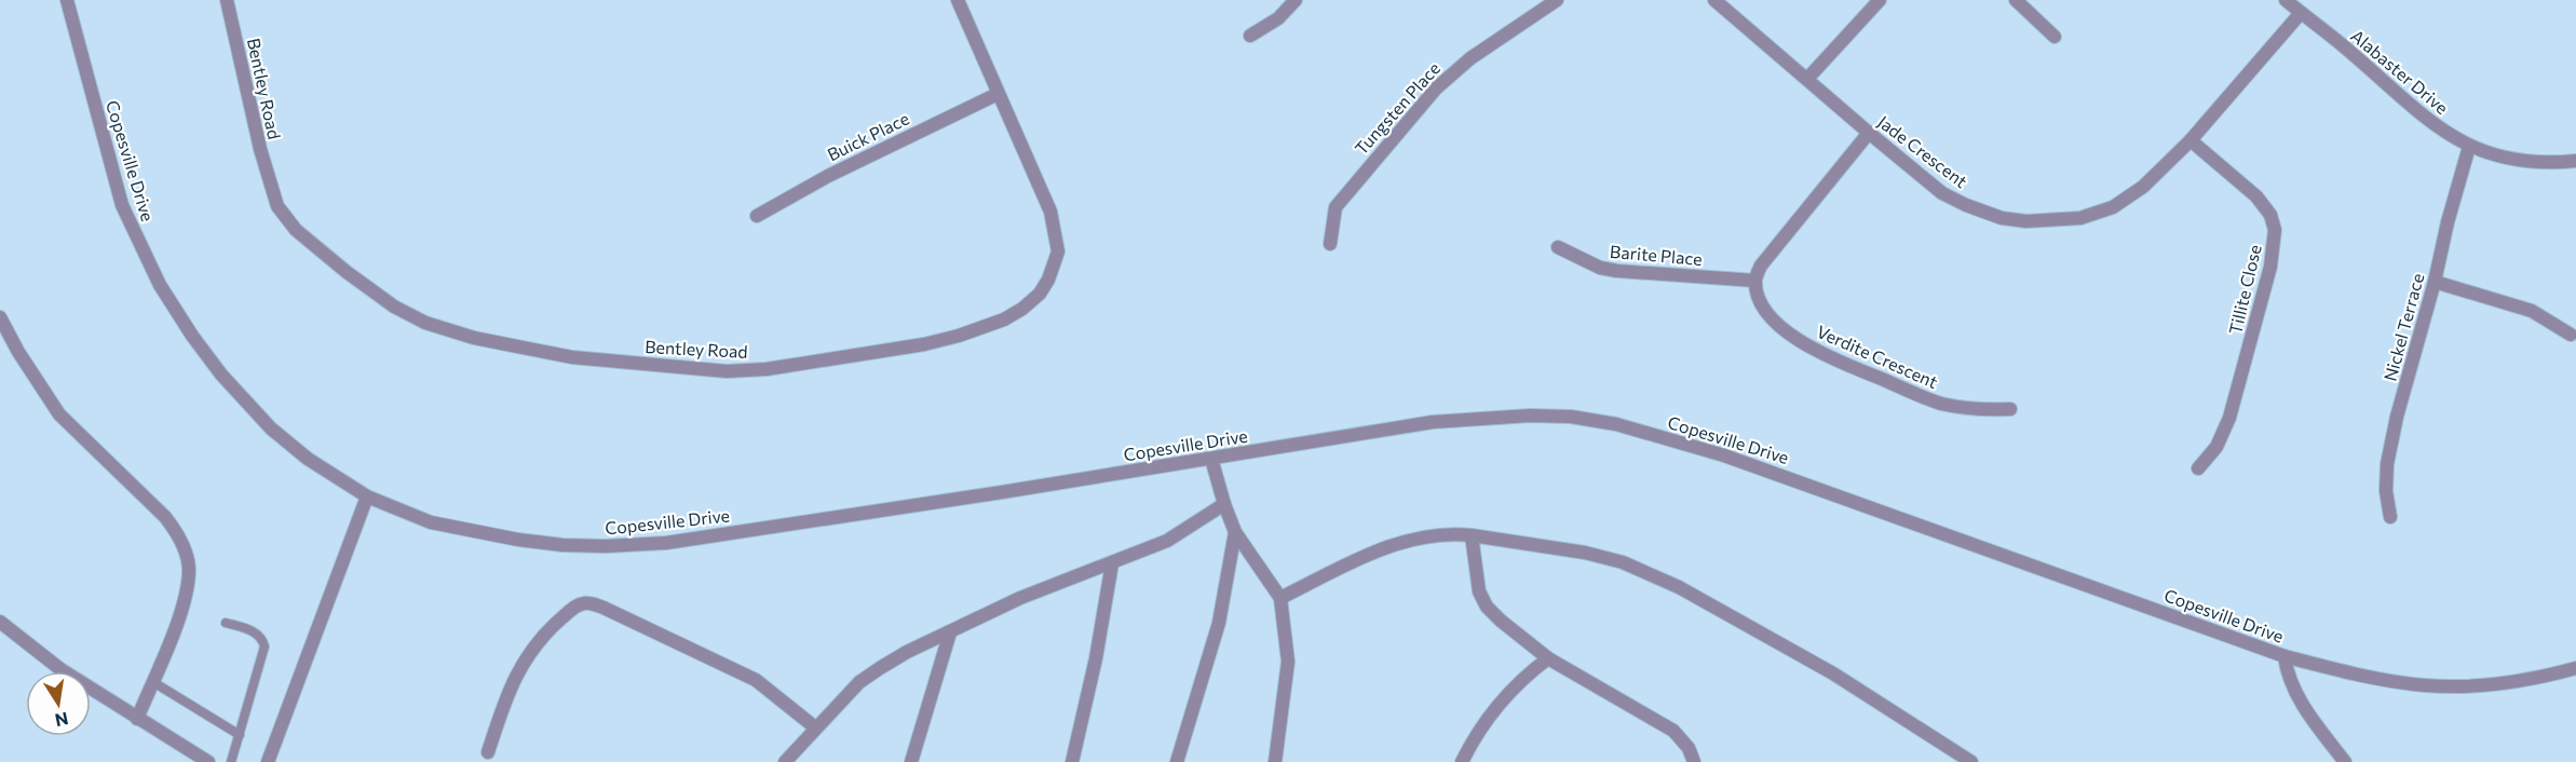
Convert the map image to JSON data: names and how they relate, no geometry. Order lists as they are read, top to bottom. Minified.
{"streets":{"street":["Alabaster Drive","Bentley Road","Tungsten Place","Buick Place","Jade Crescent","Copesville Drive","Barite Place","Tillite Close","Nickel Terrace","Verdite Crescent"]},"crossings":[["Alabaster Drive","Jade Crescent"],["Alabaster Drive","Nickel Terrace"],["Bentley Road","Buick Place"],["Jade Crescent","Tillite Close"],["Barite Place","Verdite Crescent"]],"north":"bottom"}
